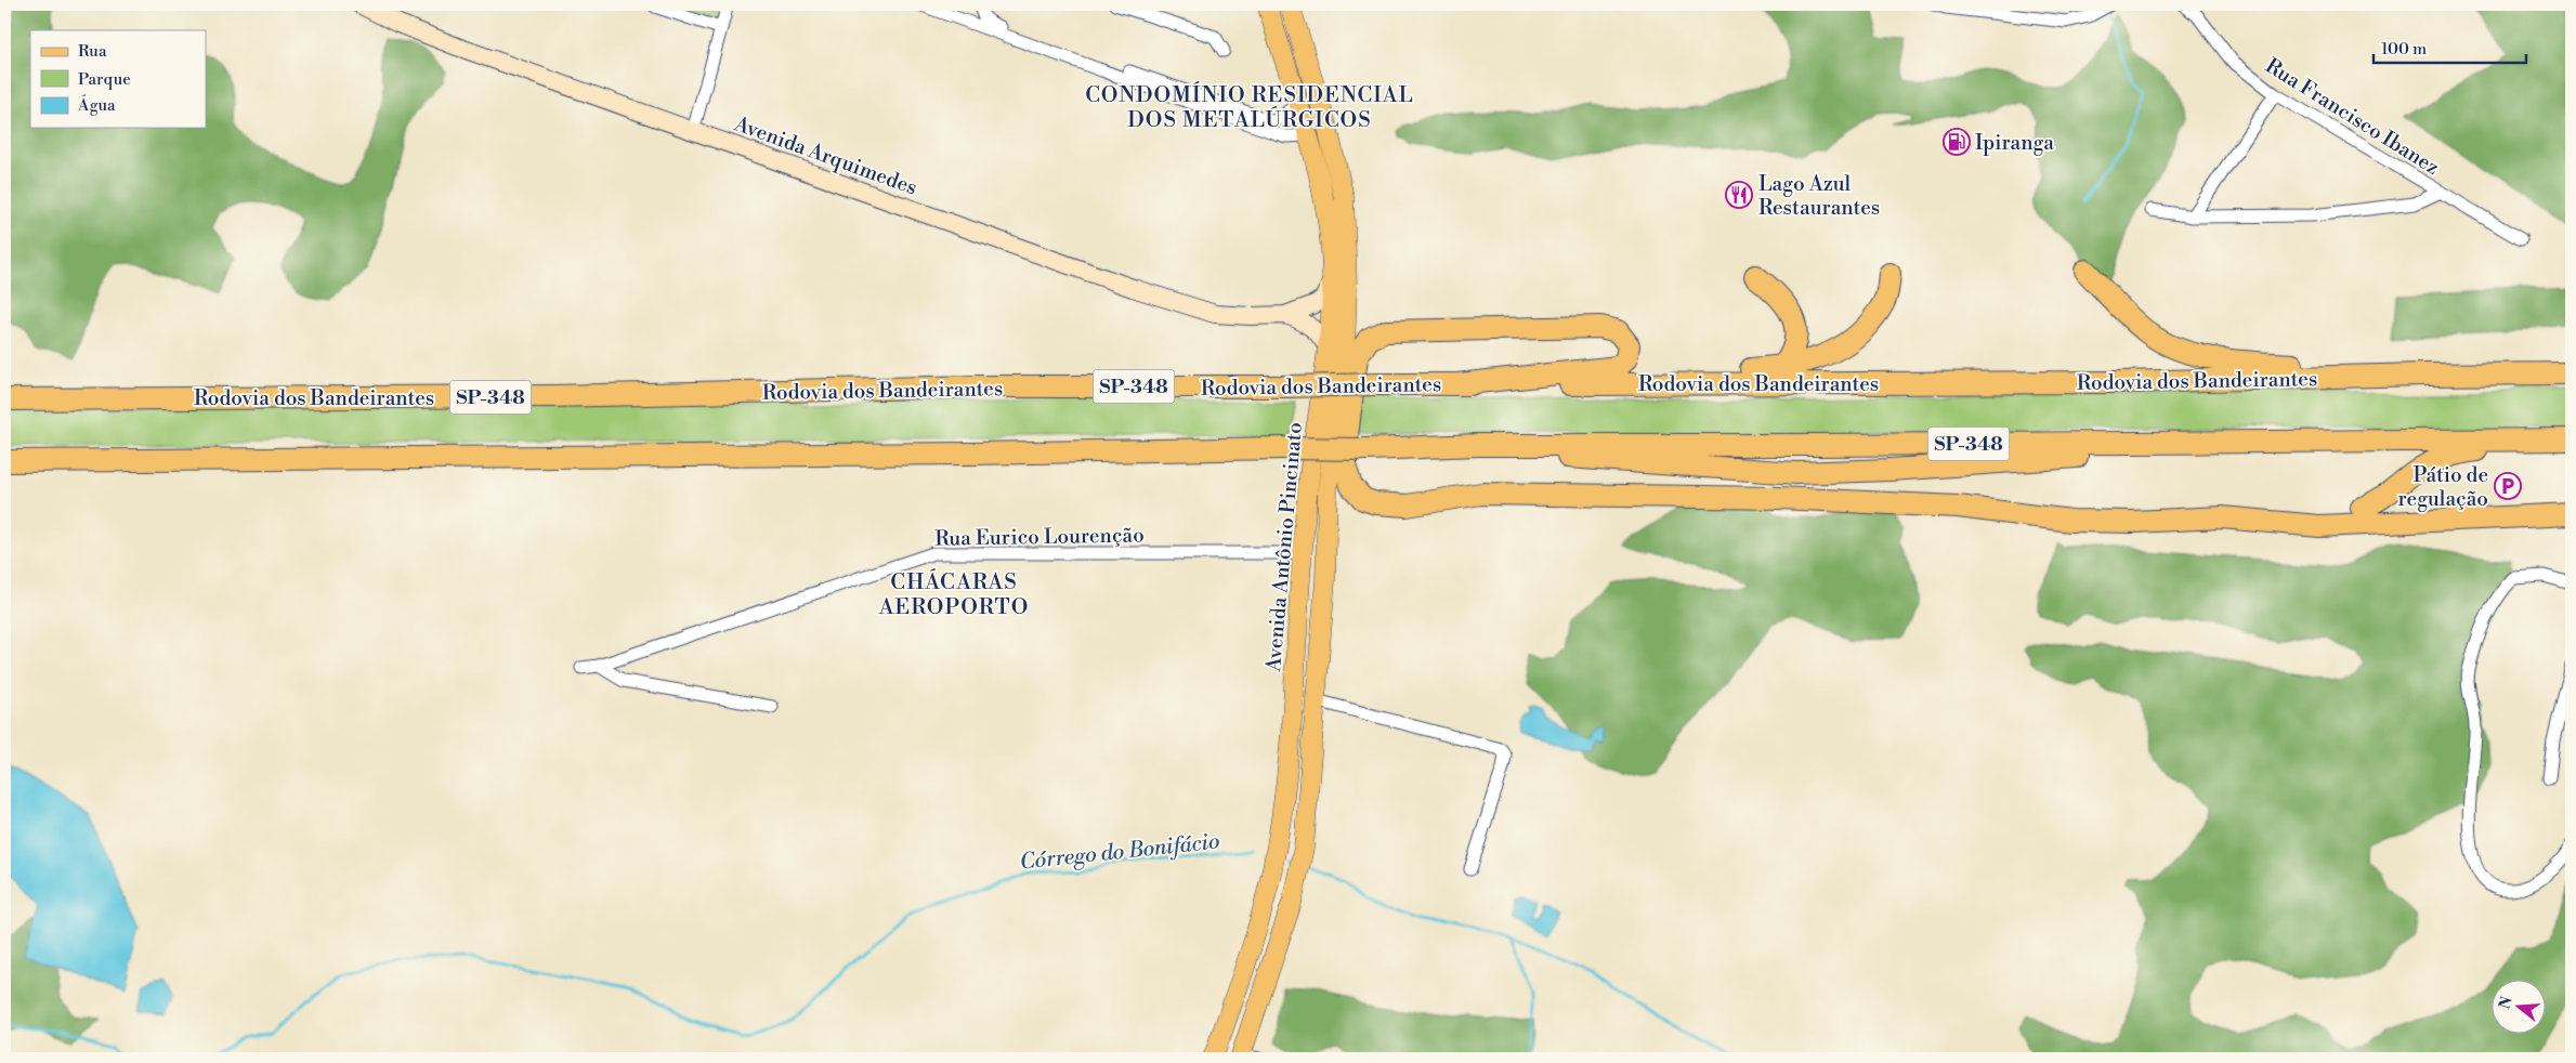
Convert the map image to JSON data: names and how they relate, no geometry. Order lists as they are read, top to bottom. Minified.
{"streets":{"highway":["Rodovia dos Bandeirantes","SP-348"],"main road":["Avenida Arquimedes","Avenida Antônio Pincinato"],"street":["Rua Francisco Ibanez","Rua Eurico Lourenção"]},"crossings":[["Avenida Arquimedes","Avenida Antônio Pincinato"],["Rua Eurico Lourenção","Avenida Antônio Pincinato"]],"districts":["CONDOMÍNIO RESIDENCIAL DOS METALÚRGICOS","CHÁCARAS AEROPORTO"],"water":["Córrego do Bonifácio"],"places":{"fuel station":["Ipiranga"],"restaurant":["Lago Azul Restaurantes"],"parking":["Pátio de regulação"]},"legend":["Rua","Parque","Água"],"scale_bar":"100 m","north":"left"}
